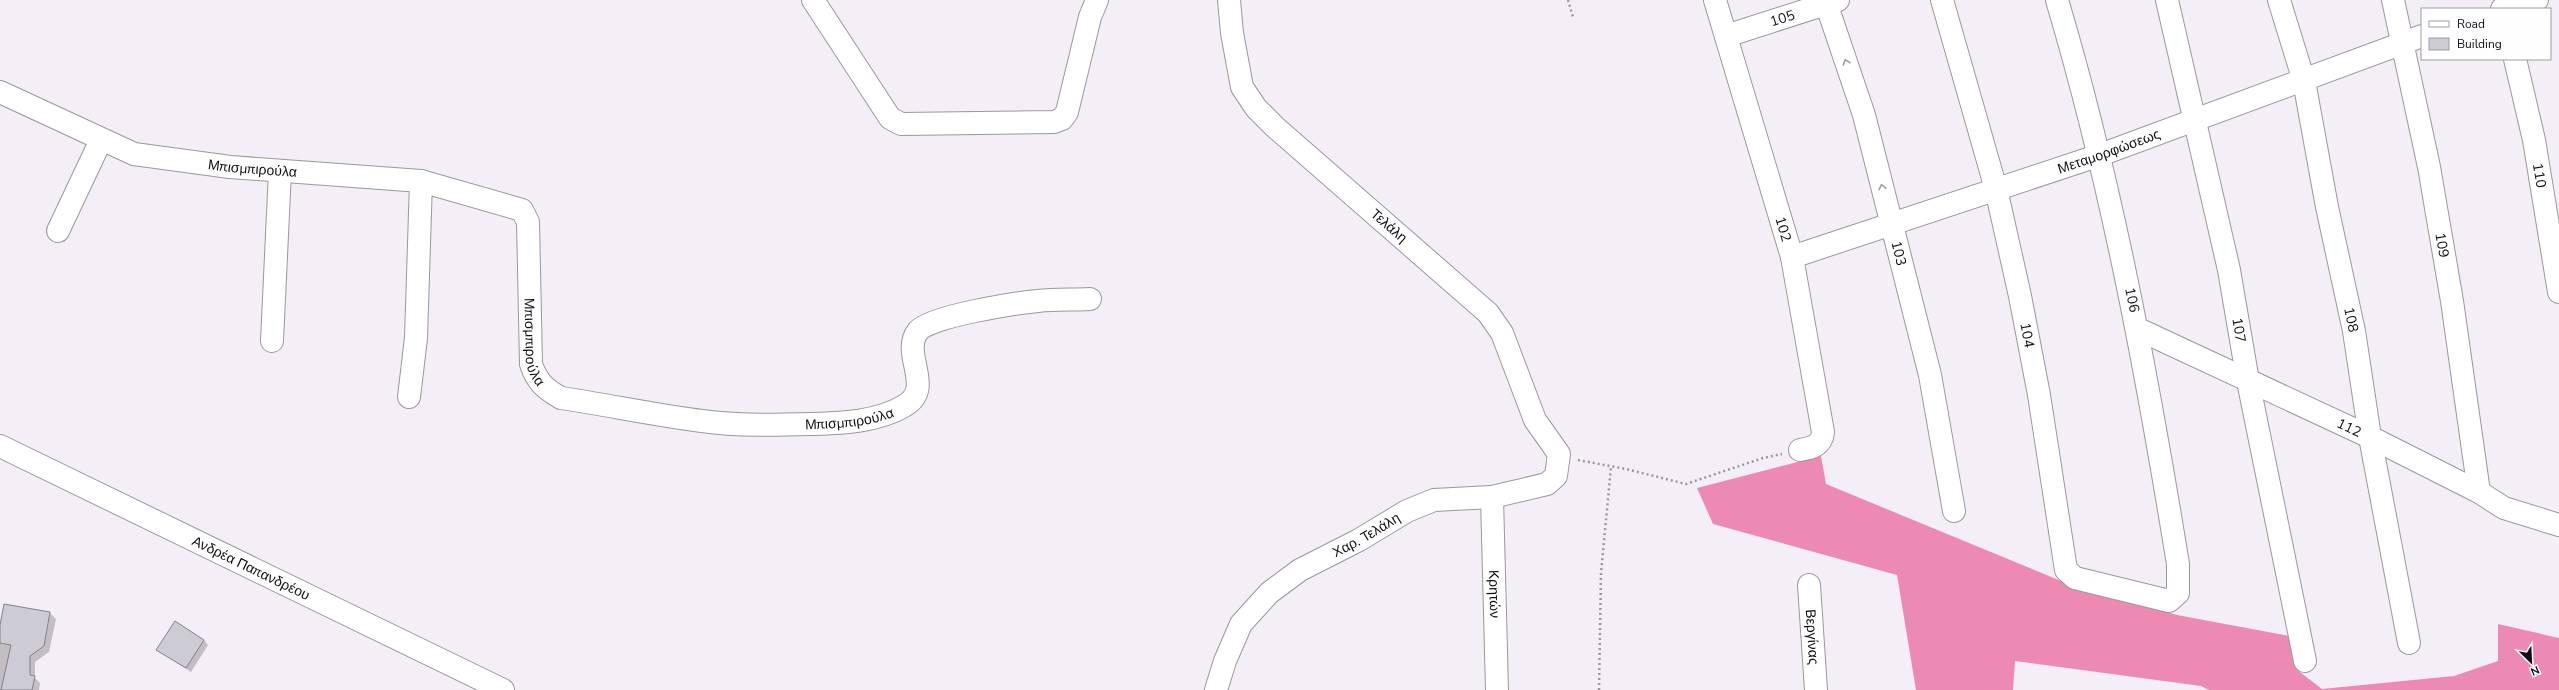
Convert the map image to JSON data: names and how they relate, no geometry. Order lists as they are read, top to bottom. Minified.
{"streets":{"street":["105","Μεταμορφώσεως","Μπισμπιρούλα","110","Τελάλη","102","109","103","106","108","107","104","112","Χαρ. Τελάλη","Ανδρέα Παπανδρέου","Κρητών","Βεργίνας"]},"crossings":[["105","102"],["105","103"],["Μεταμορφώσεως","102"],["Μεταμορφώσεως","109"],["Μεταμορφώσεως","103"],["Μεταμορφώσεως","106"],["Μεταμορφώσεως","108"],["Μεταμορφώσεως","107"],["Μεταμορφώσεως","104"],["Τελάλη","Χαρ. Τελάλη"],["109","112"],["106","104"],["106","112"],["108","112"],["107","112"],["Χαρ. Τελάλη","Κρητών"]],"one_way":["103"],"legend":["Road","Building"],"north":"bottom right"}
